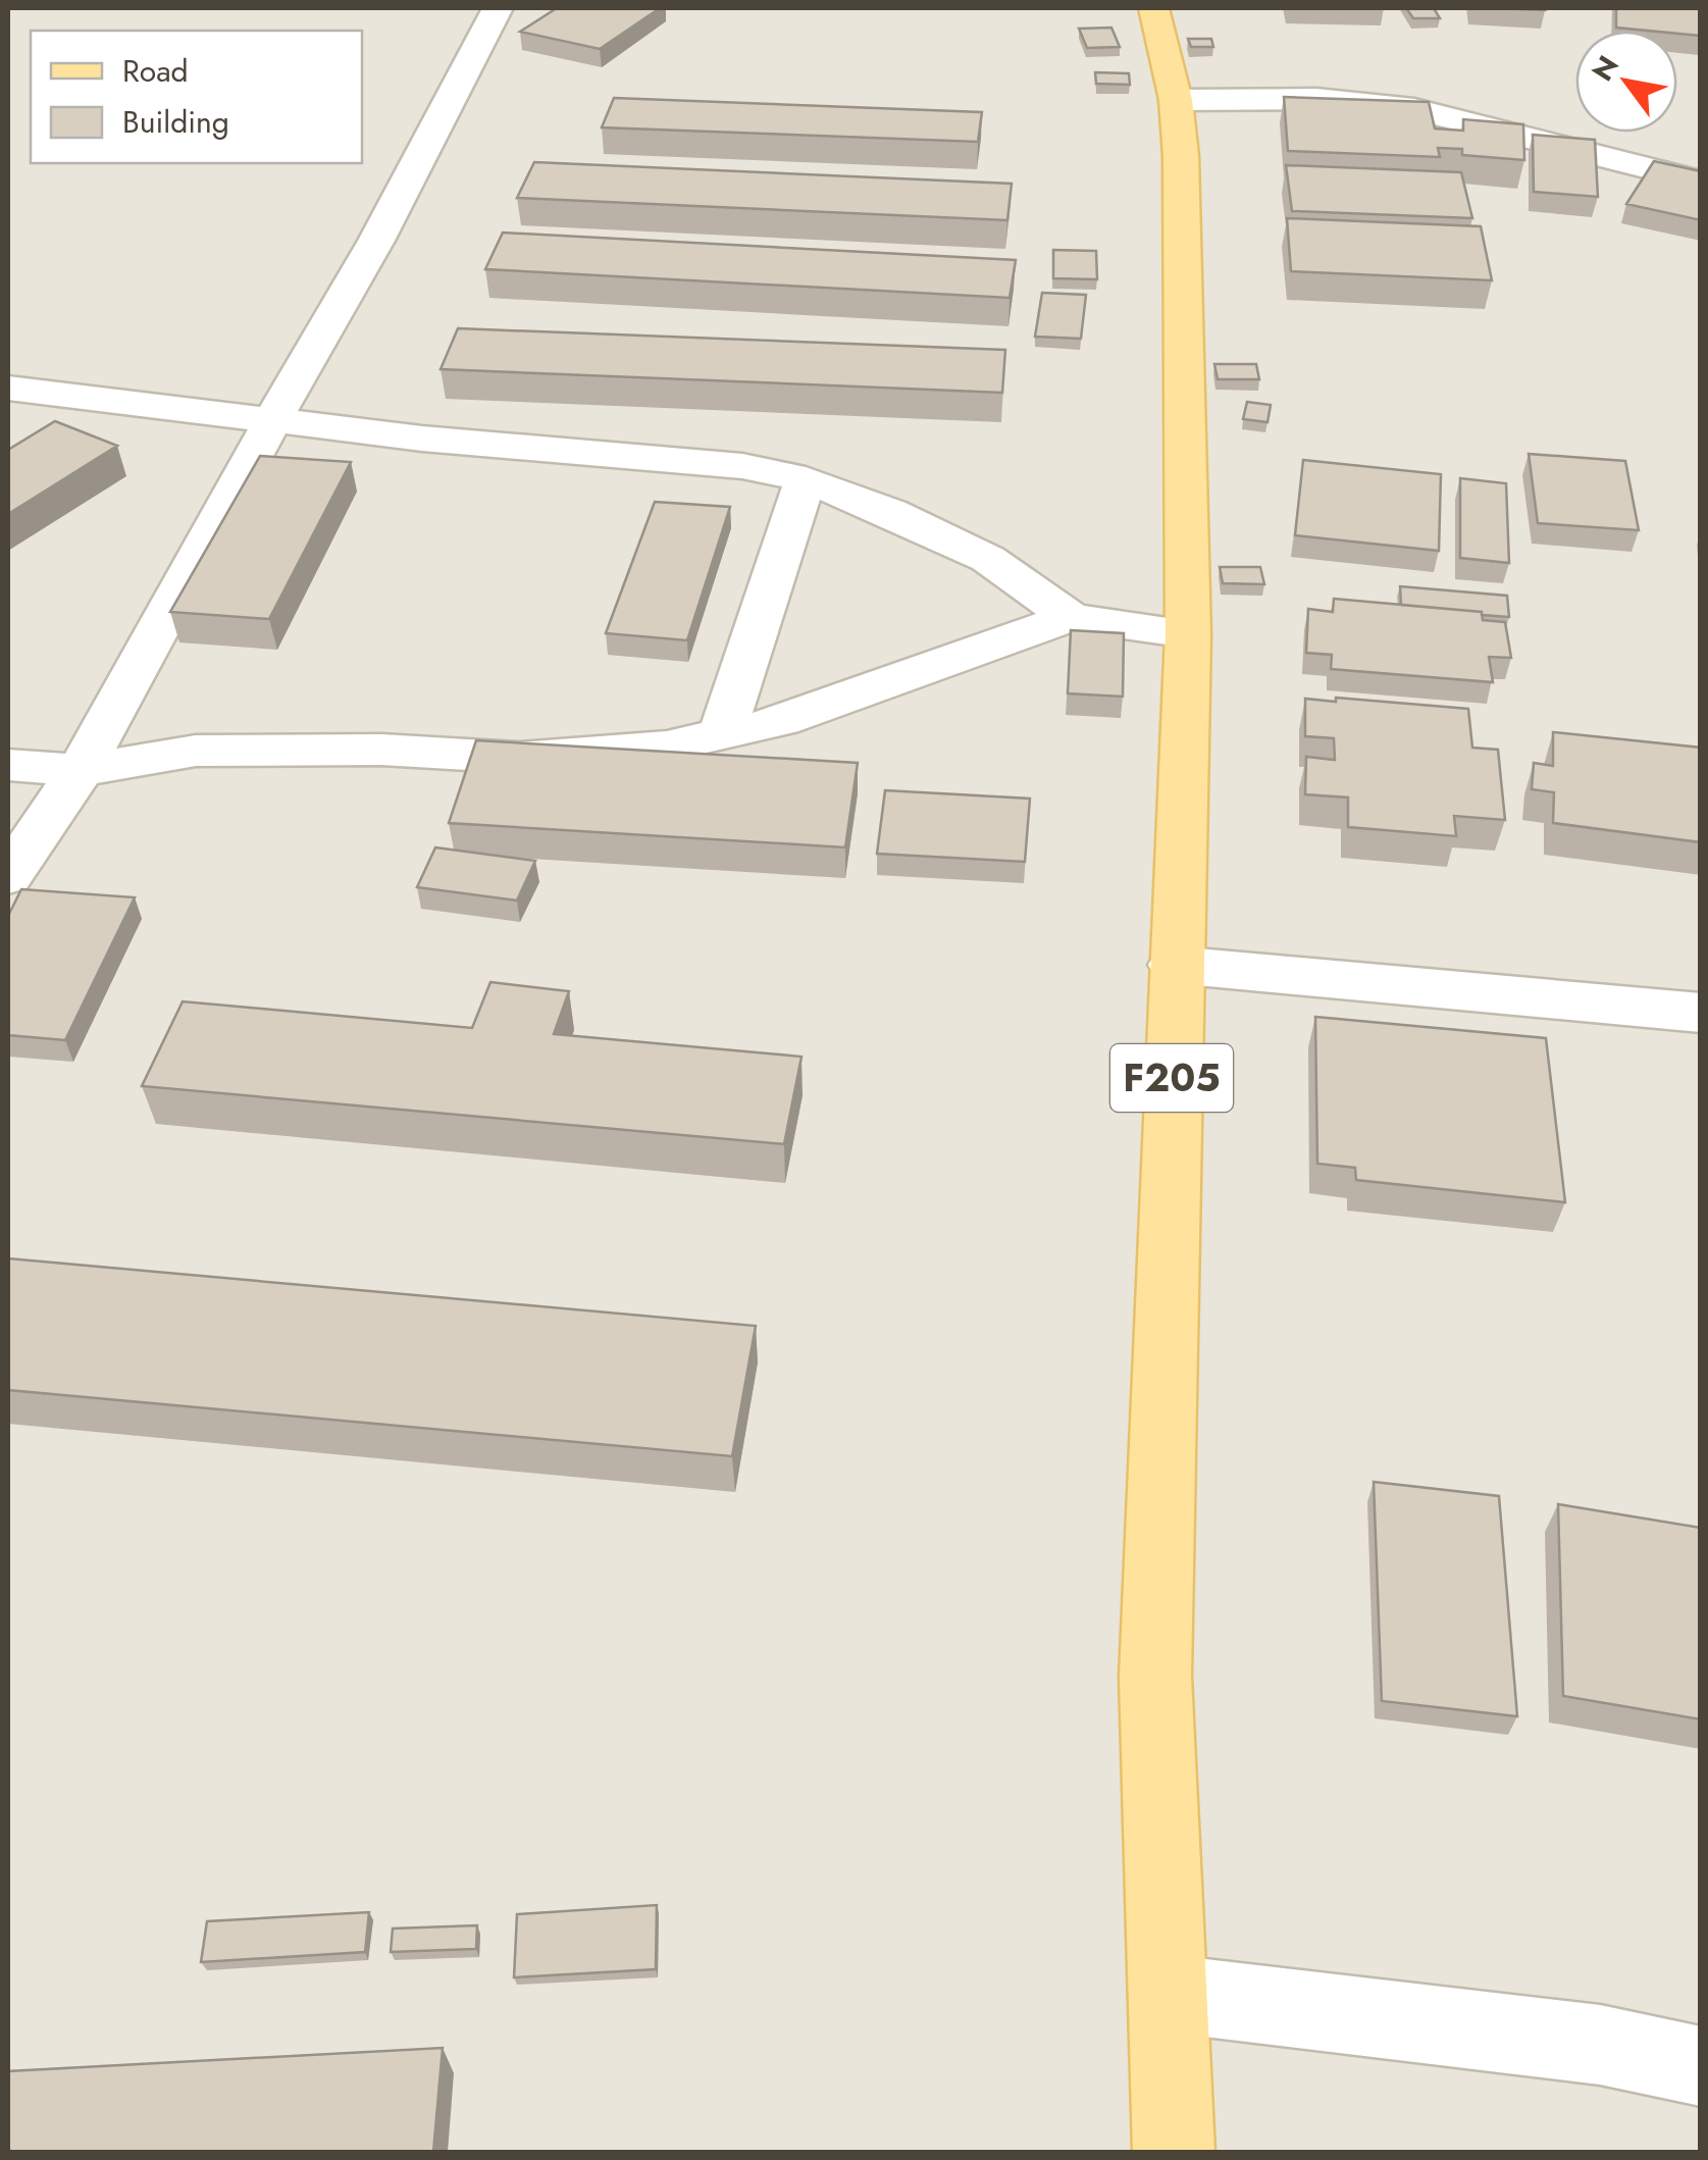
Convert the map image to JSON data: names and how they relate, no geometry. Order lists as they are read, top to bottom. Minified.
{"streets":{"main road":["F205"]},"legend":["Road","Building"],"north":"top left"}
